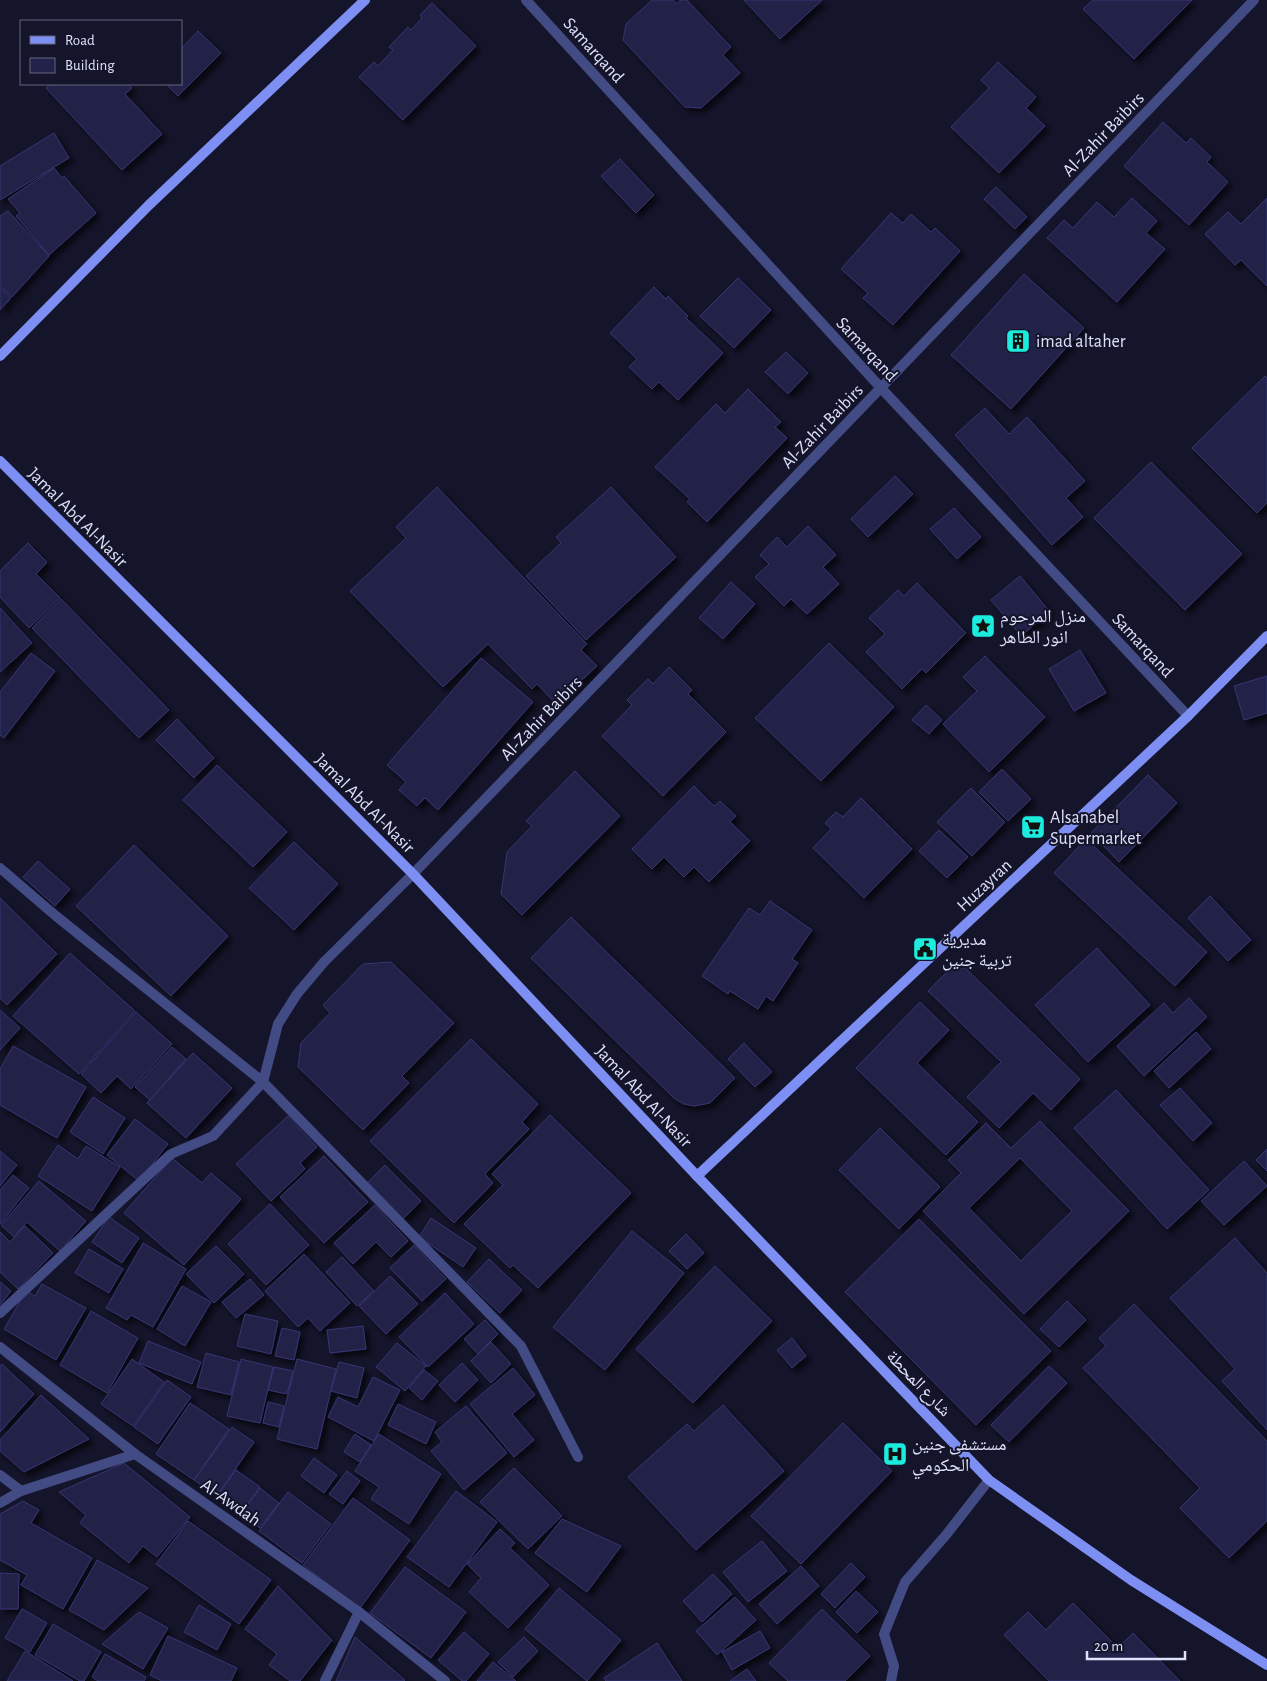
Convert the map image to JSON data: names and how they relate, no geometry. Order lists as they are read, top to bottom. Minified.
{"streets":{"main road":["Jamal Abd Al-Nasir","Huzayran","شارع المحطة"],"street":["Samarqand","Al-Zahir Baibirs","Al-Awdah"]},"crossings":[["Samarqand","Al-Zahir Baibirs"],["Samarqand","Huzayran"],["Al-Zahir Baibirs","Jamal Abd Al-Nasir"],["Jamal Abd Al-Nasir","Huzayran"],["Jamal Abd Al-Nasir","شارع المحطة"],["Huzayran","شارع المحطة"]],"places":{"building":["imad altaher"],"place":["منزل المرحوم انور الطاهر"],"supermarket":["Alsanabel Supermarket"],"public building":["مديرية تربية جنين"],"hospital":["مستشفى جنين الحكومي"]},"legend":["Road","Building"],"scale_bar":"20 m"}
